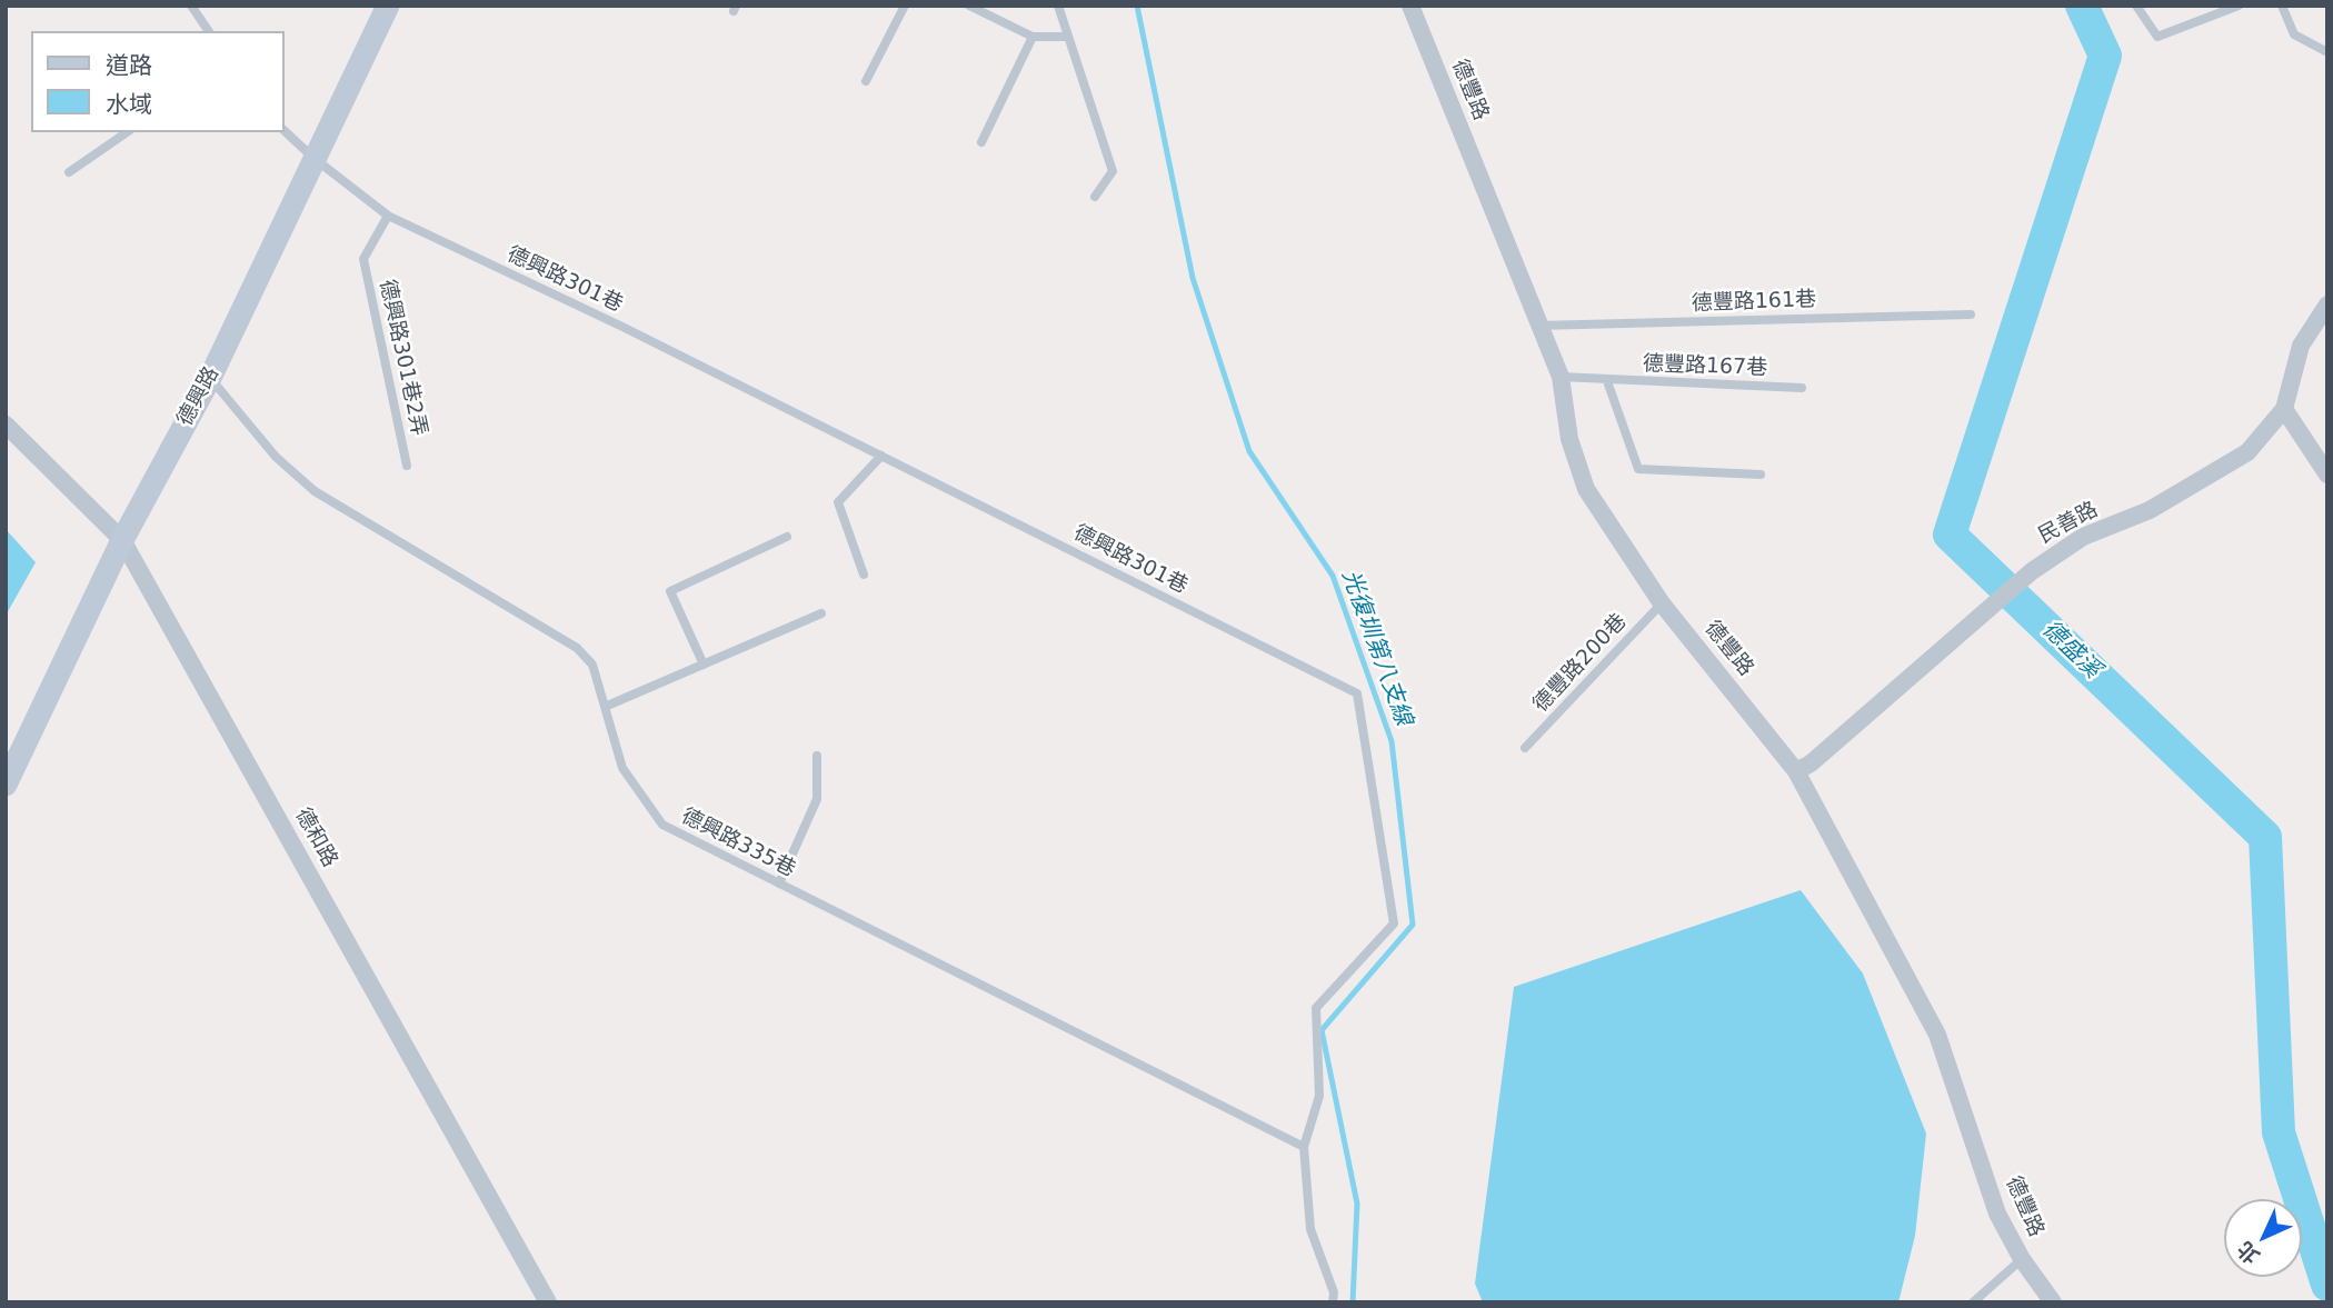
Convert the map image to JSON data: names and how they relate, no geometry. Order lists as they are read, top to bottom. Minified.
{"streets":{"main road":["德興路"],"street":["德豐路","民善路","德和路"],"lane":["德興路301巷","德豐路161巷","德興路301巷2弄","德豐路167巷","德豐路200巷","德興路335巷"]},"crossings":[["德豐路","德豐路161巷"],["德豐路","德豐路167巷"],["德豐路","民善路"],["德豐路","德豐路200巷"],["德興路301巷","德興路301巷2弄"],["德興路301巷","德興路"],["德興路301巷","德興路335巷"],["德興路","德和路"],["德興路","德興路335巷"]],"water":["光復圳第八支線","德盛溪"],"legend":["道路","水域"],"north":"bottom left"}
